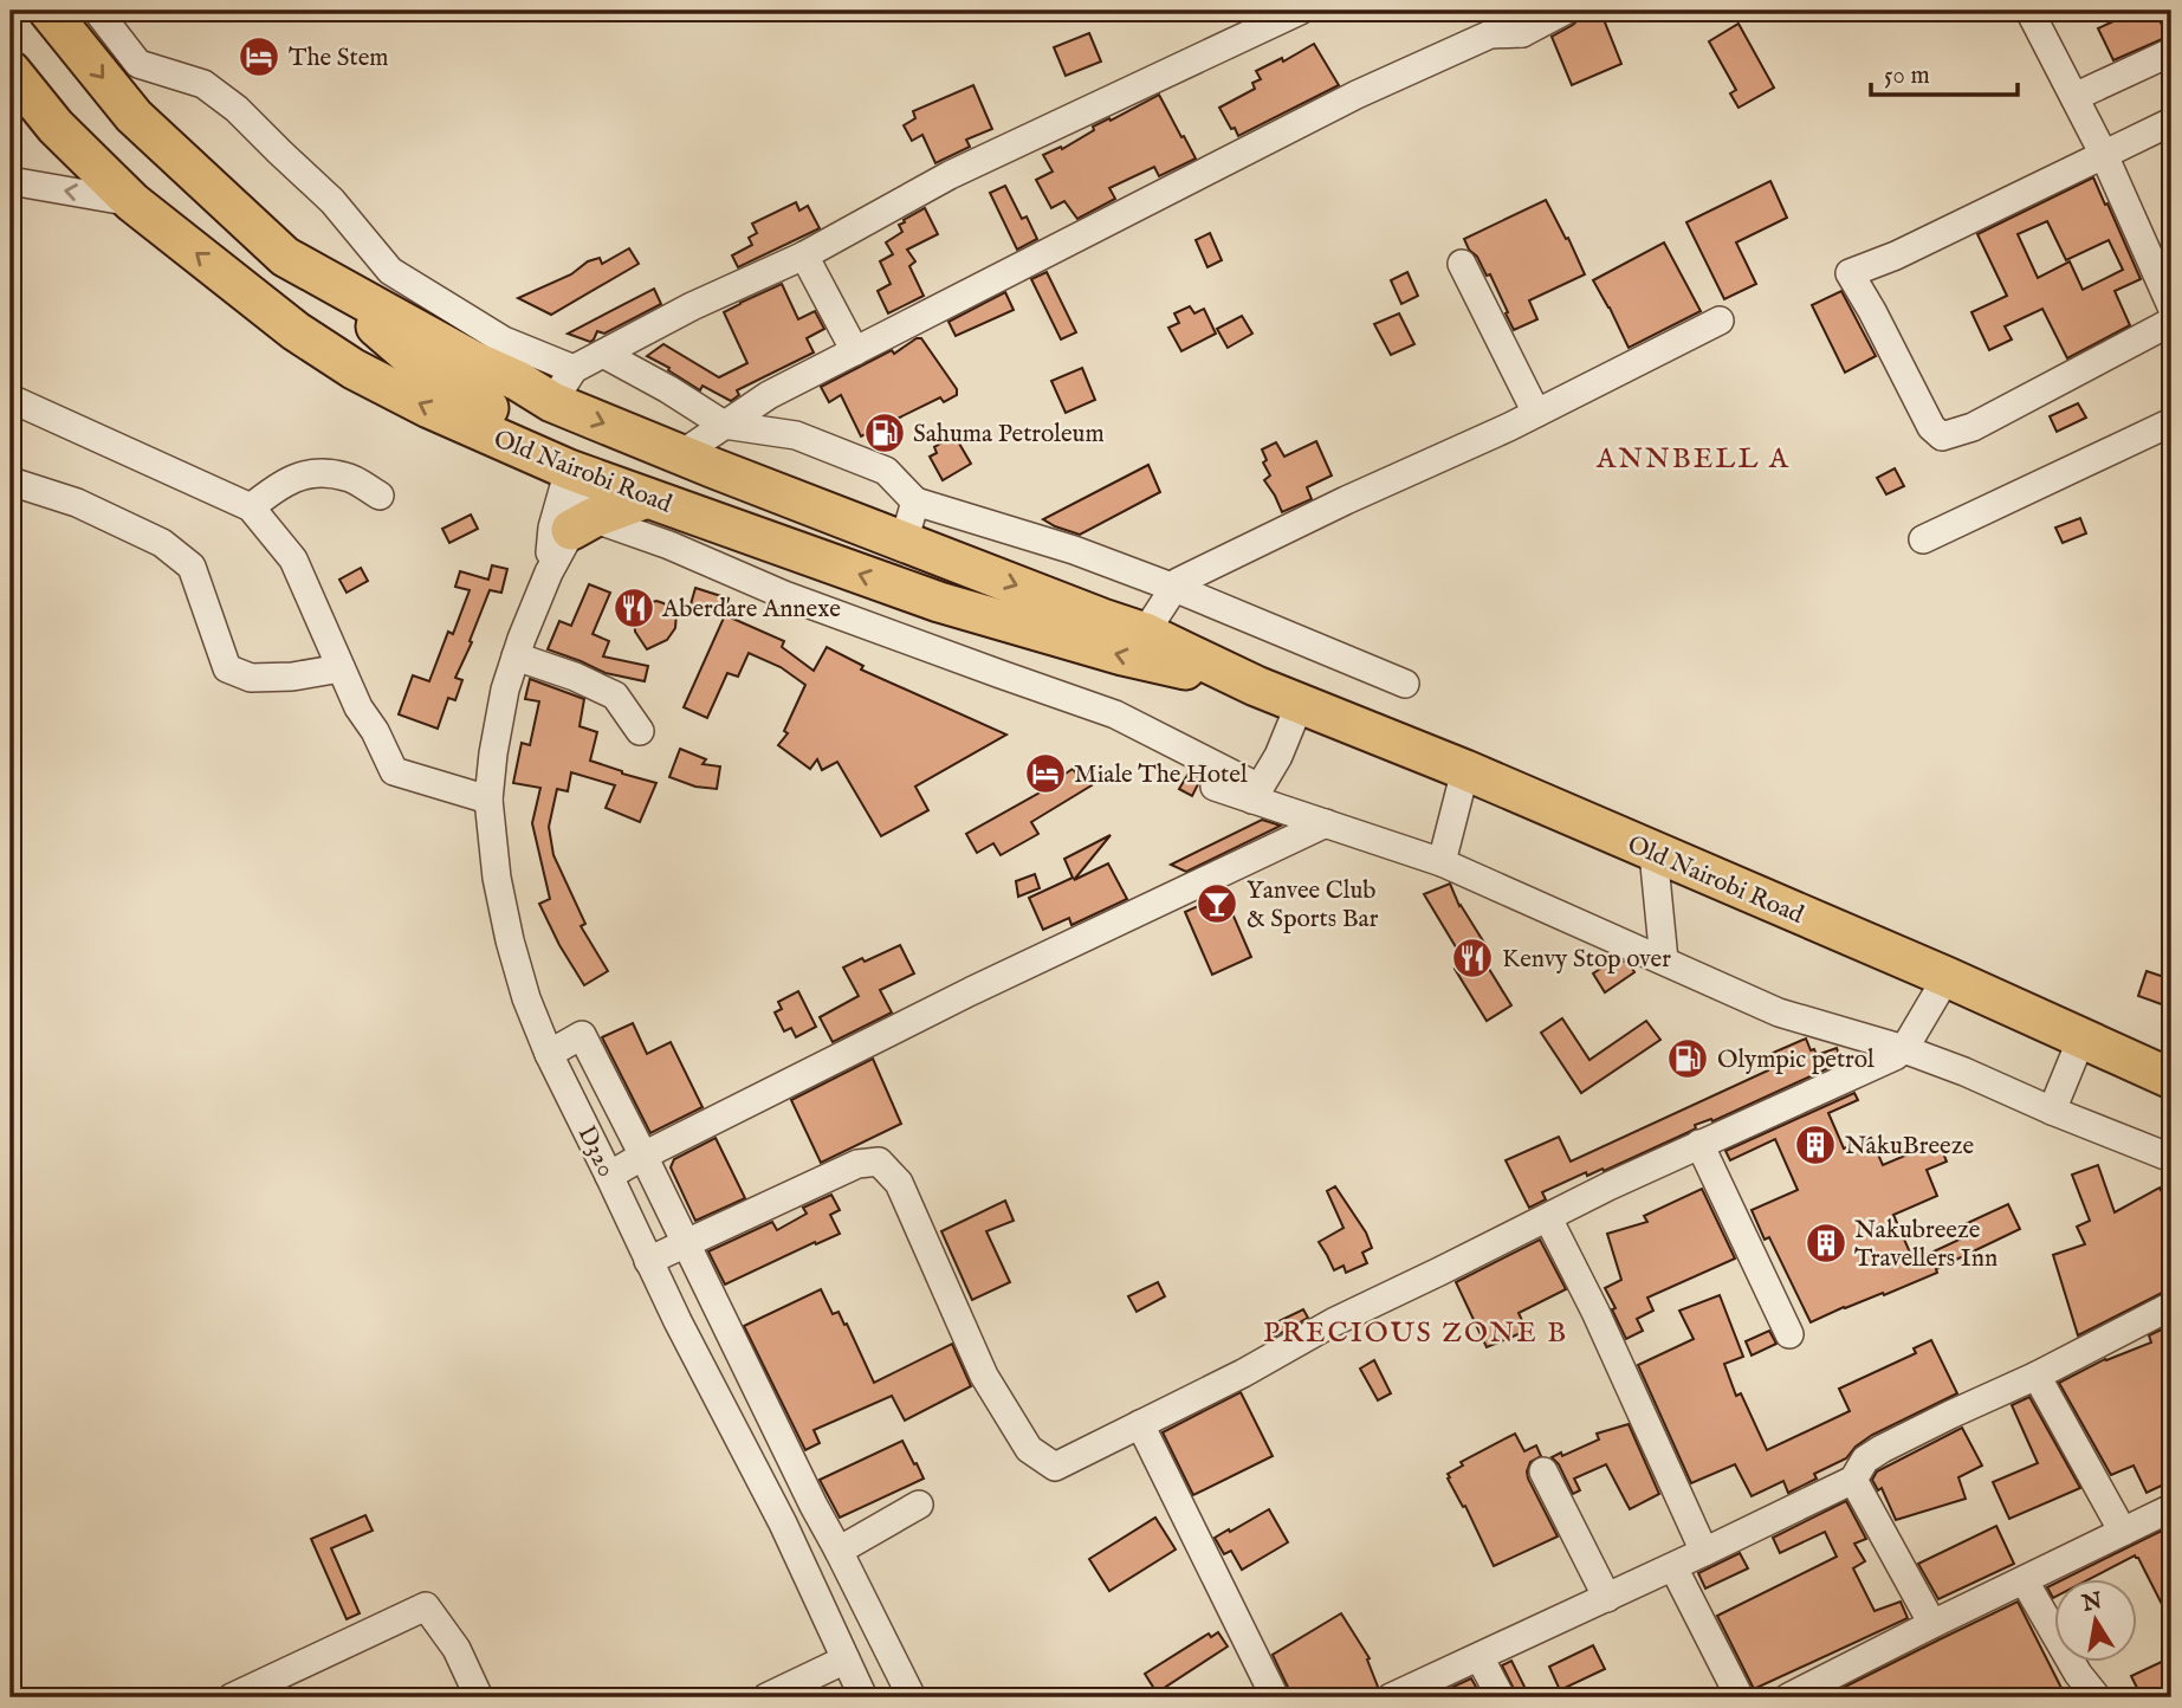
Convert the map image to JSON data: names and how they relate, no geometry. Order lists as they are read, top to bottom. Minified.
{"streets":{"highway":["Old Nairobi Road"],"street":["D320"]},"crossings":[["Old Nairobi Road","D320"]],"districts":["ANNBELL A","PRECIOUS ZONE B"],"places":{"hotel":["The Stem","Miale The Hotel"],"fuel station":["Sahuma Petroleum","Olympic petrol"],"restaurant":["Aberdare Annexe","Kenvy Stop over"],"bar":["Yanvee Club & Sports Bar"],"building":["NakuBreeze","Nakubreeze Travellers Inn"]},"scale_bar":"50 m","north":"top"}
